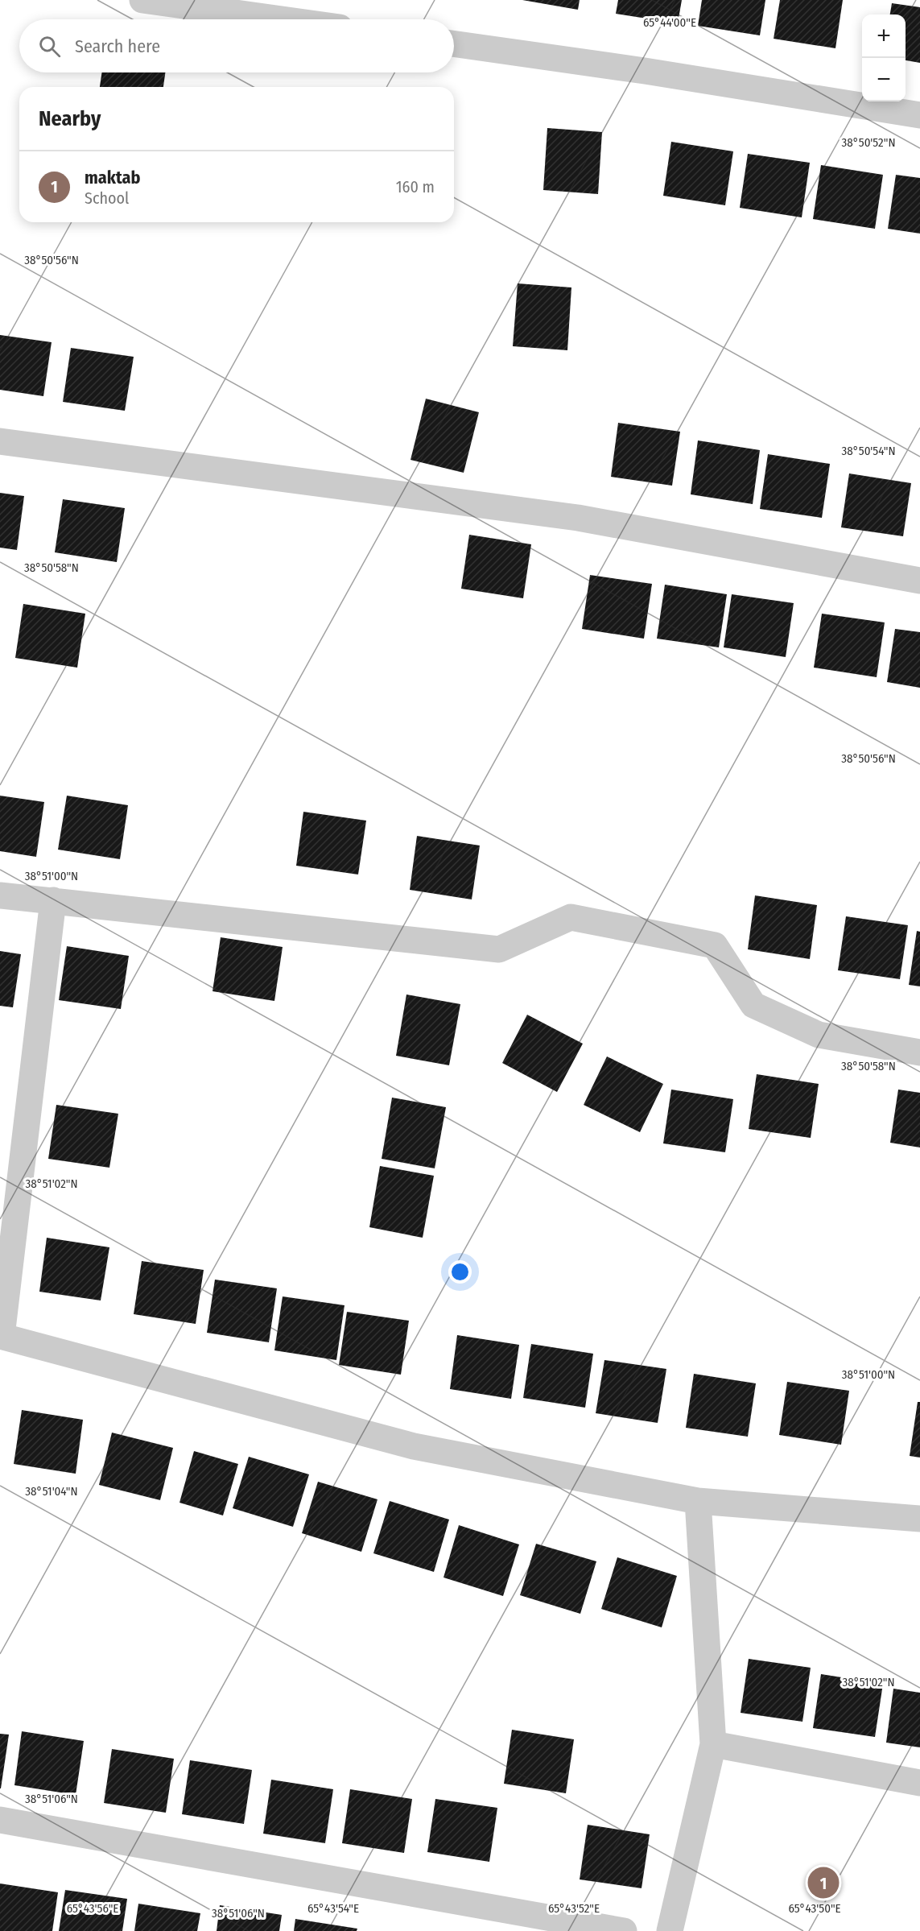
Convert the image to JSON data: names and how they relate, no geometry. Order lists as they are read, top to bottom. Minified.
{"page":{"map_buttons":["+","−"],"search":"Search here","heading":"Nearby","list":[{"mark":"1","name":"maktab","note":"School","value":"160 m"}],"pins":"1"},"coordinates":["65°44'00\"E","38°50'52\"N","38°50'56\"N","38°50'54\"N","38°50'58\"N","38°51'00\"N","38°51'02\"N","38°51'04\"N","38°51'06\"N","65°43'56\"E","65°43'54\"E","65°43'52\"E","65°43'50\"E"]}
